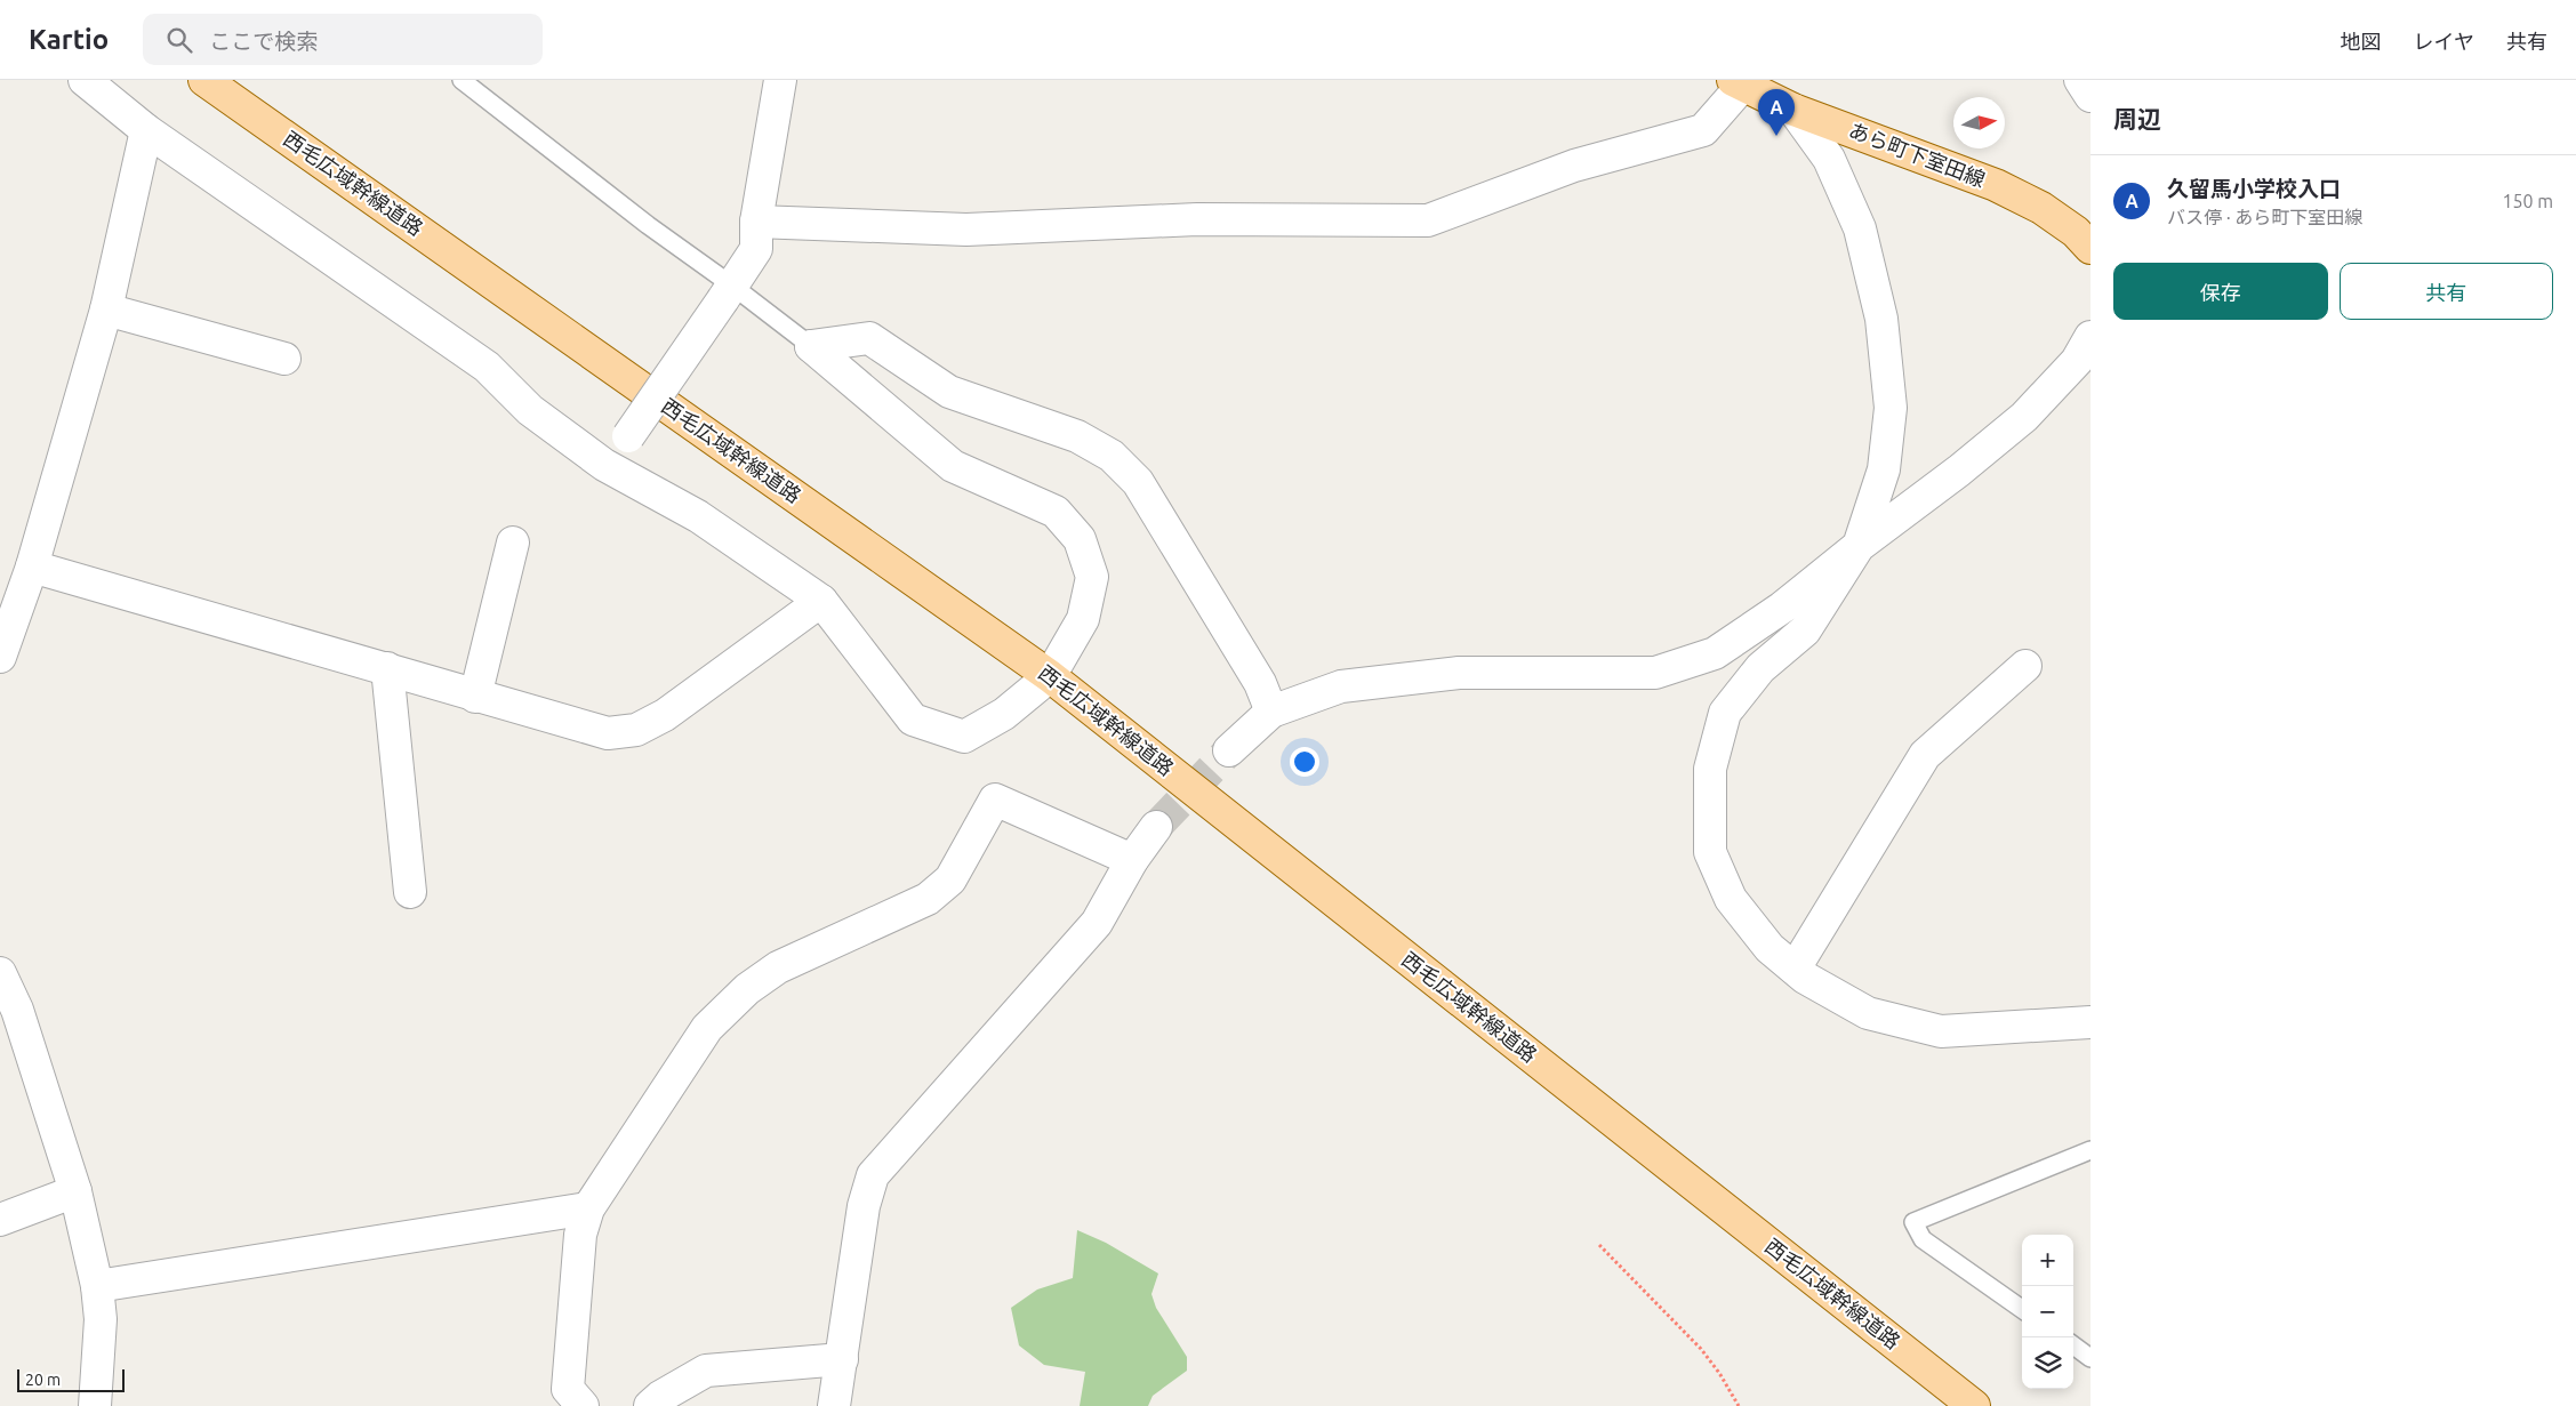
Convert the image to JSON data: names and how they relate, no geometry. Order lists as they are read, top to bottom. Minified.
{"streets":{"main road":["あら町下室田線","西毛広域幹線道路"]},"scale_bar":"20 m","north":"right","page":{"header":"Kartio","search":"ここで検索","nav":["地図","レイヤ","共有"],"heading":"周辺","pins":"A","list":[{"mark":"A","name":"久留馬小学校入口","note":"バス停 · あら町下室田線","value":"150 m"}],"buttons":["保存","共有"],"map_buttons":["+","−"],"scale":"20 m"}}
